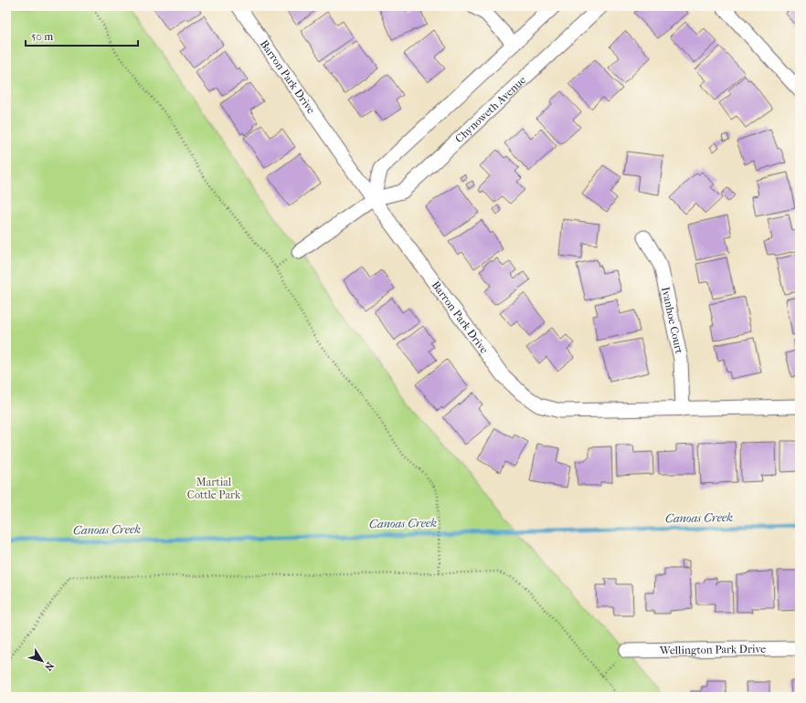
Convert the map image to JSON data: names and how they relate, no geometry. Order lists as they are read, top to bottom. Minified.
{"streets":{"street":["Barron Park Drive","Chynoweth Avenue","Ivanhoe Court","Wellington Park Drive"]},"crossings":[["Barron Park Drive","Chynoweth Avenue"],["Barron Park Drive","Ivanhoe Court"]],"water":["Canoas Creek"],"parks":["Martial Cottle Park"],"scale_bar":"50 m","north":"bottom right"}
